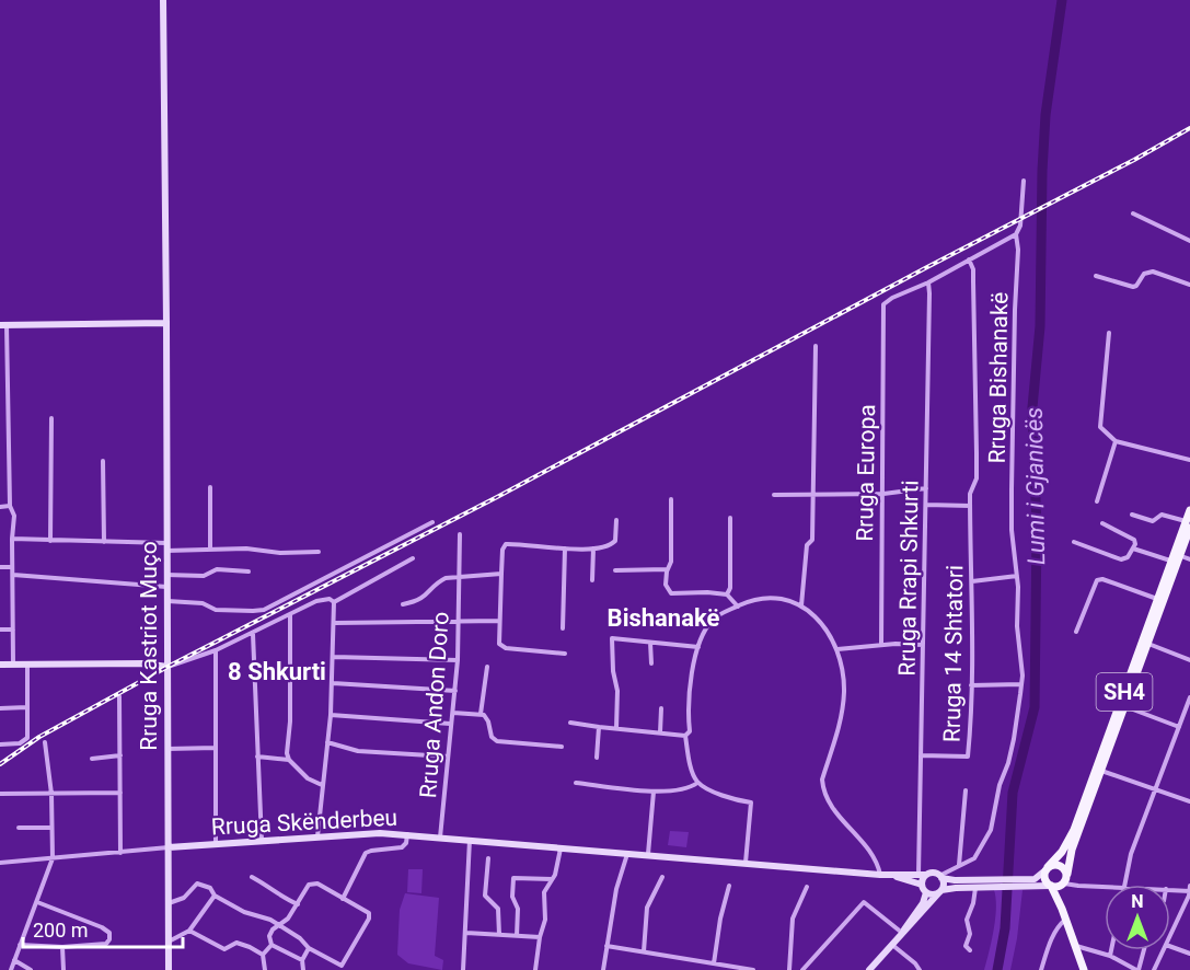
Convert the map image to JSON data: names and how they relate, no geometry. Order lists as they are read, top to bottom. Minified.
{"streets":{"main road":["SH4"],"street":["Rruga Bishanakë","Rruga Europa","Rruga Rrapi Shkurti","Rruga Kastriot Muço","Rruga 14 Shtatori","Rruga Andon Doro","Rruga Skënderbeu"]},"crossings":[["Rruga Bishanakë","Rruga Rrapi Shkurti"],["Rruga Bishanakë","Rruga Skënderbeu"],["Rruga Europa","Rruga Rrapi Shkurti"],["Rruga Rrapi Shkurti","Rruga 14 Shtatori"],["Rruga Rrapi Shkurti","Rruga Skënderbeu"],["Rruga Kastriot Muço","Rruga Skënderbeu"],["Rruga Andon Doro","Rruga Skënderbeu"]],"districts":["Bishanakë","8 Shkurti"],"water":["Lumi i Gjanicës"],"scale_bar":"200 m","north":"top"}
